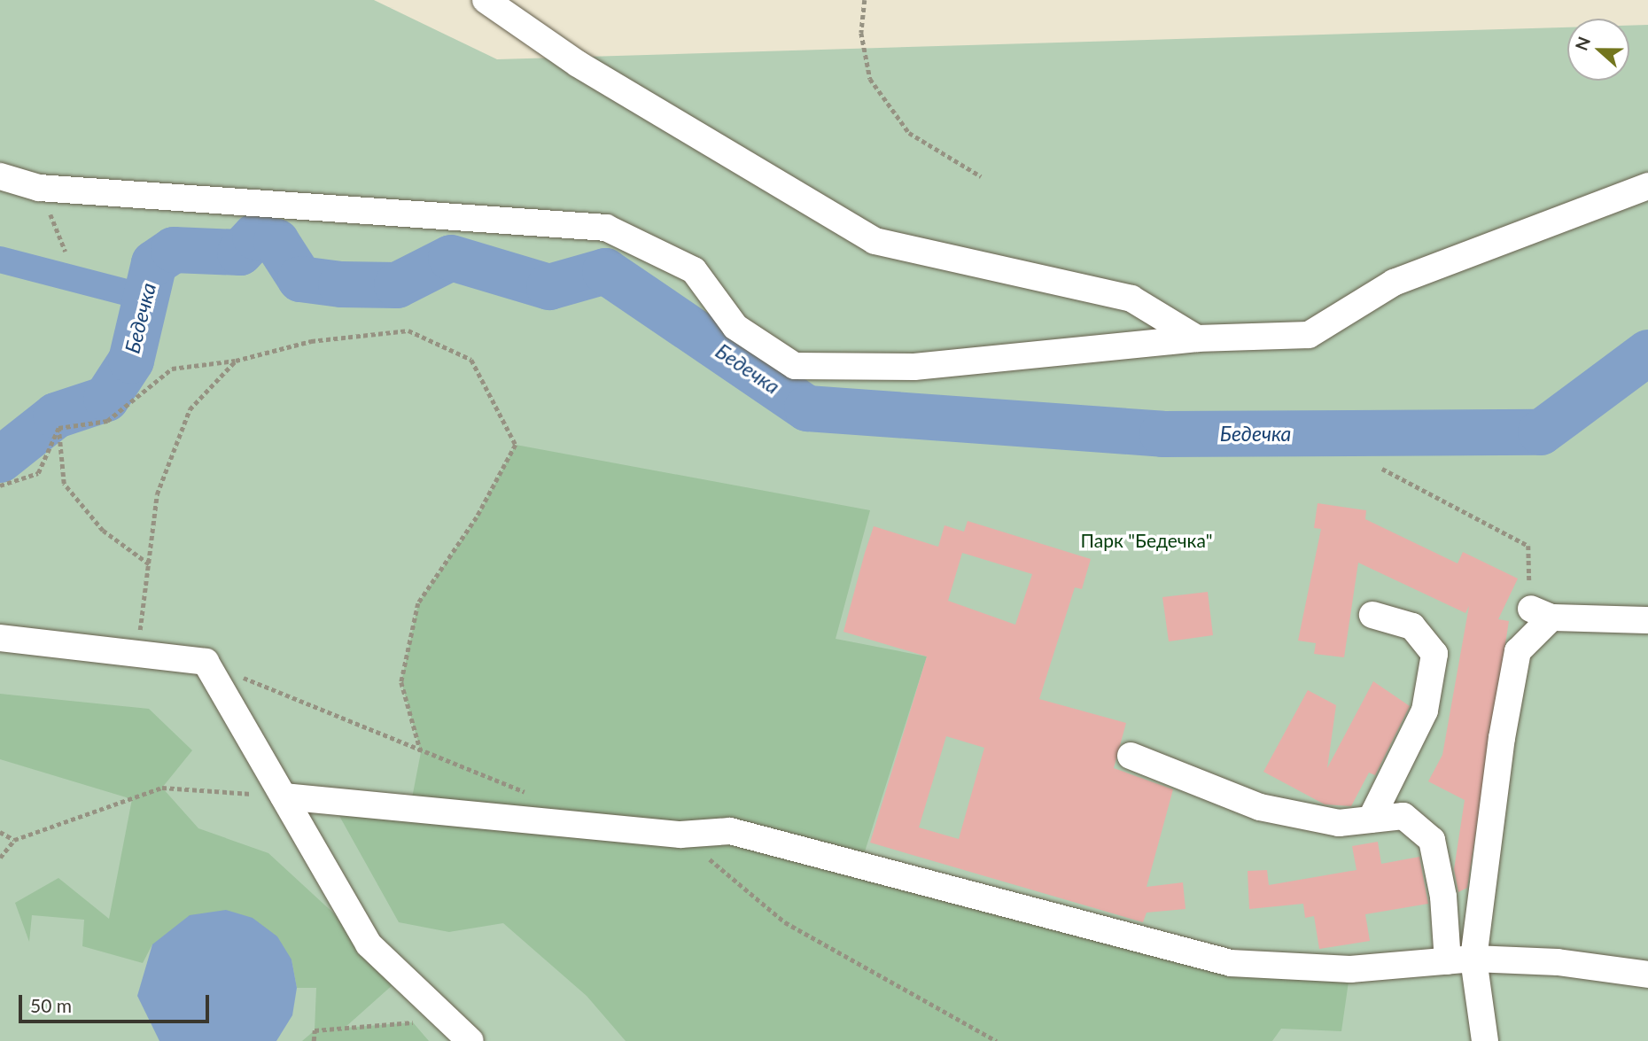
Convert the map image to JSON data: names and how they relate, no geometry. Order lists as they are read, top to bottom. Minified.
{"water":["Бедечка"],"parks":["Парк \"Бедечка\""],"scale_bar":"50 m","north":"left"}
